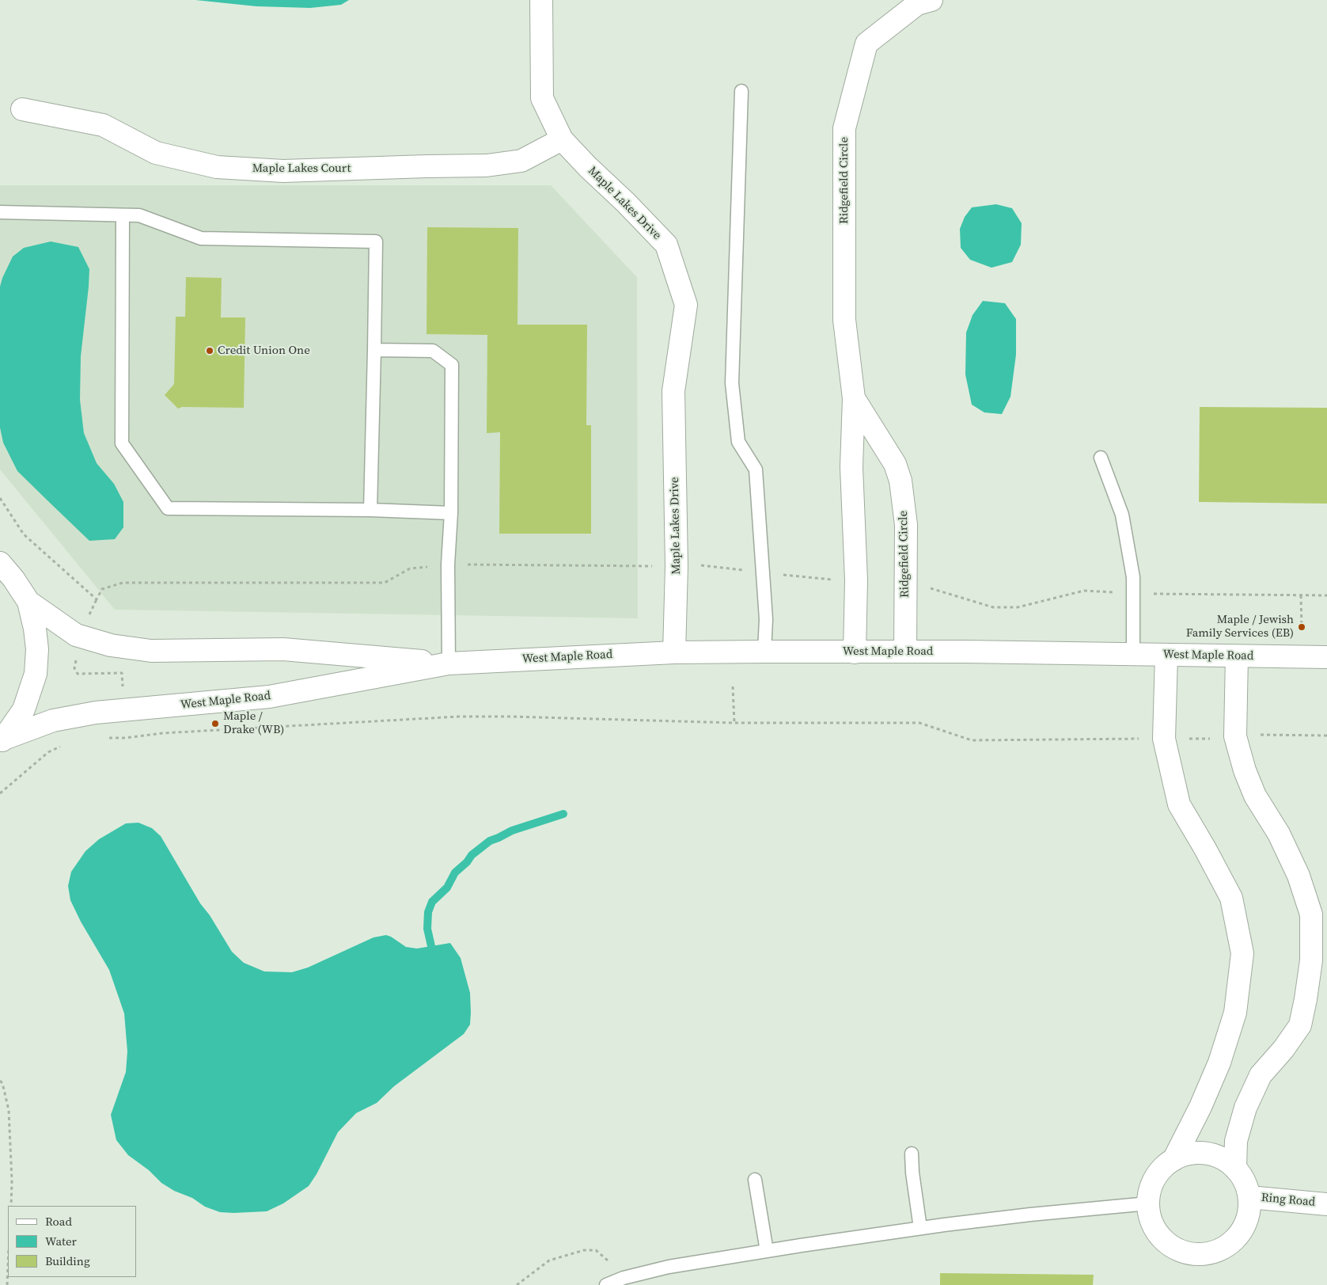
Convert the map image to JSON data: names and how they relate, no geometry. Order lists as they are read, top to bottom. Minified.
{"streets":{"street":["Maple Lakes Court","Ridgefield Circle","Maple Lakes Drive","West Maple Road","Ring Road"]},"crossings":[["Maple Lakes Court","Maple Lakes Drive"],["Ridgefield Circle","West Maple Road"],["Maple Lakes Drive","West Maple Road"]],"places":["Credit Union One","Maple / Jewish Family Services (EB)","Maple / Drake (WB)"],"legend":["Road","Water","Building"]}
